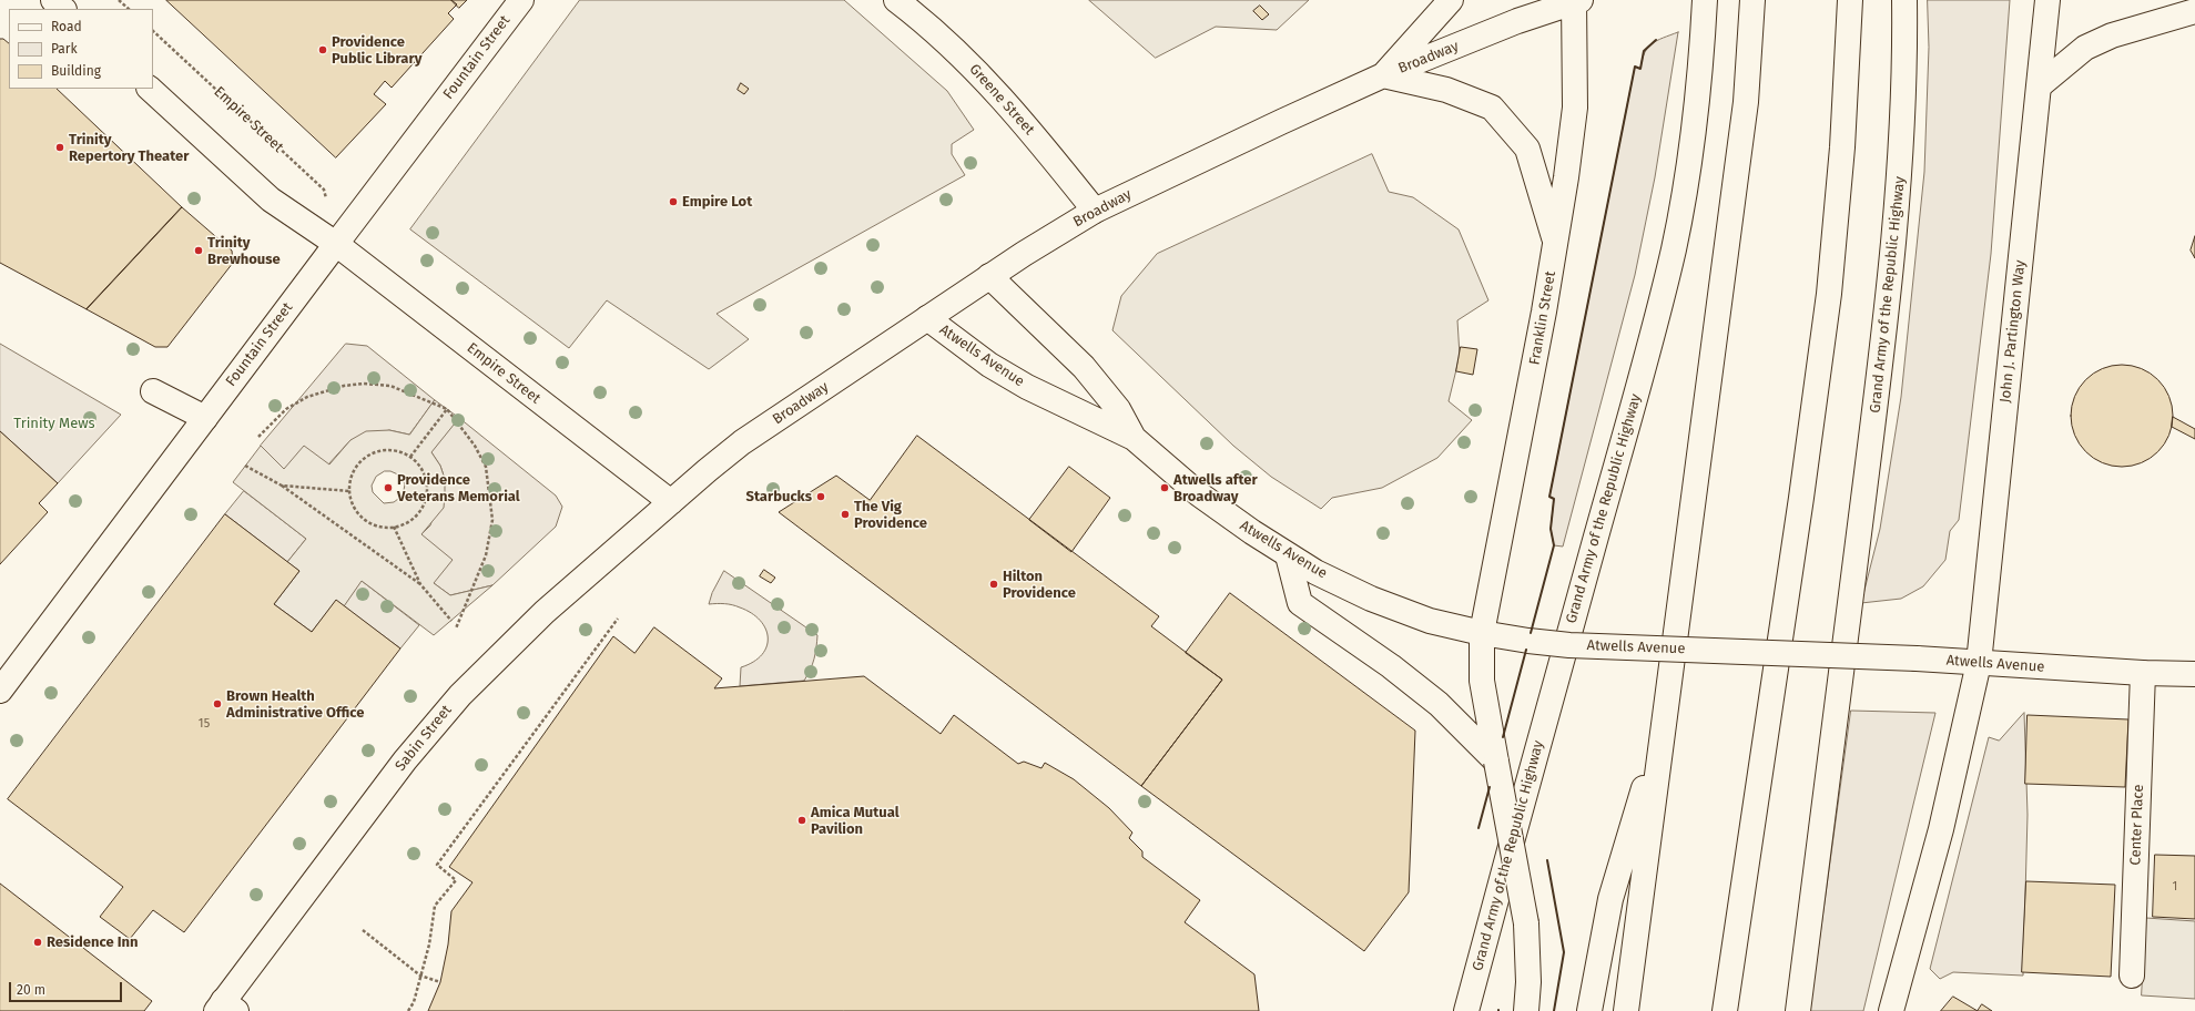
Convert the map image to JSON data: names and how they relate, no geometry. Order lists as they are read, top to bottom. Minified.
{"streets":{"main road":["Fountain Street","Broadway","Greene Street","Empire Street","Grand Army of the Republic Highway","Franklin Street","John J. Partington Way","Atwells Avenue","Sabin Street","Center Place"]},"crossings":[["Fountain Street","Empire Street"],["Broadway","Greene Street"],["Broadway","Empire Street"],["Broadway","Franklin Street"],["Broadway","Atwells Avenue"],["Broadway","Sabin Street"],["Empire Street","Sabin Street"],["Franklin Street","Atwells Avenue"],["John J. Partington Way","Atwells Avenue"],["Atwells Avenue","Center Place"]],"parks":["Trinity Mews"],"places":["Providence Public Library","Trinity Repertory Theater","Empire Lot","Trinity Brewhouse","Providence Veterans Memorial","Atwells after Broadway","Starbucks","The Vig Providence","Hilton Providence","Brown Health Administrative Office","Amica Mutual Pavilion","Residence Inn"],"house_numbers":["15","1"],"legend":["Road","Park","Building"],"scale_bar":"20 m"}
